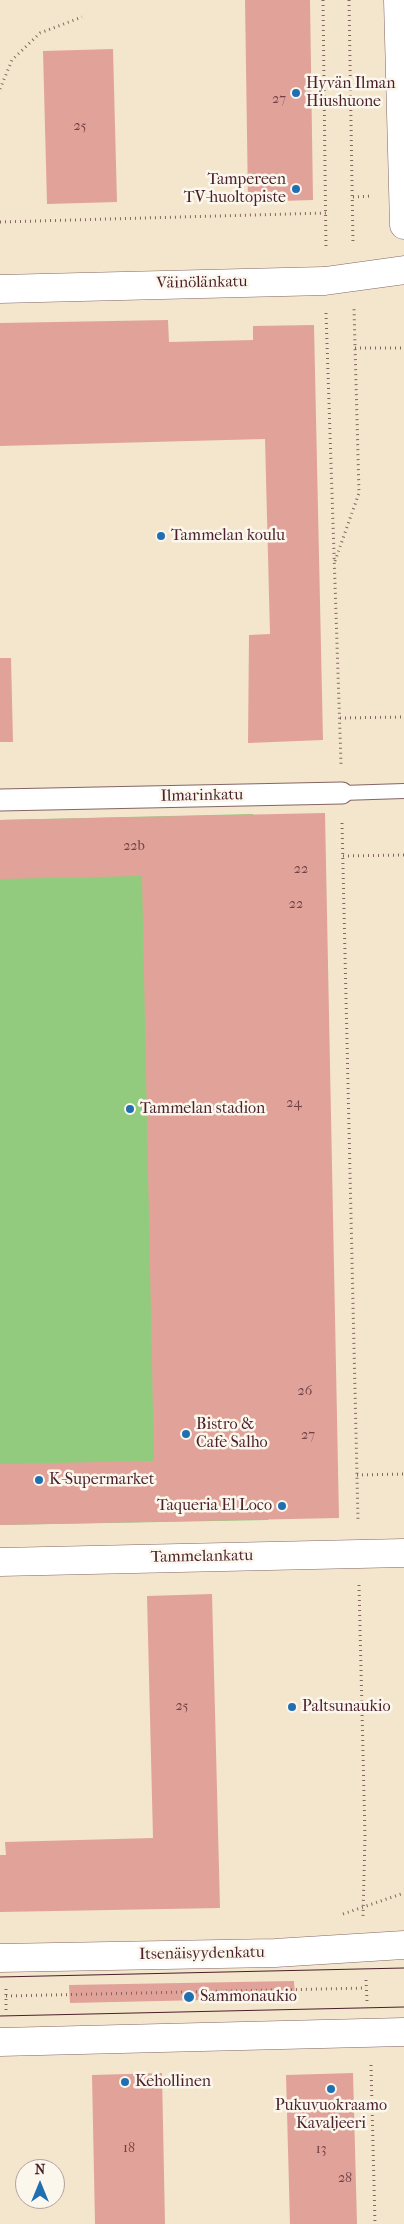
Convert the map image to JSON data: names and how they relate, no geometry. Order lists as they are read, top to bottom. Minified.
{"streets":{"main road":["Väinölänkatu","Tammelankatu","Itsenäisyydenkatu"],"street":["Ilmarinkatu"]},"places":["Hyvän Ilman Hiushuone","Tampereen TV-huoltopiste","Tammelan koulu","Tammelan stadion","Bistro & Cafe Salho","K-Supermarket","Taqueria El Loco","Paltsunaukio","Sammonaukio","Kehollinen","Pukuvuokraamo Kavaljeeri"],"house_numbers":["27","25","22b","22","22","24","26","27","25","18","13","28"],"north":"top"}
